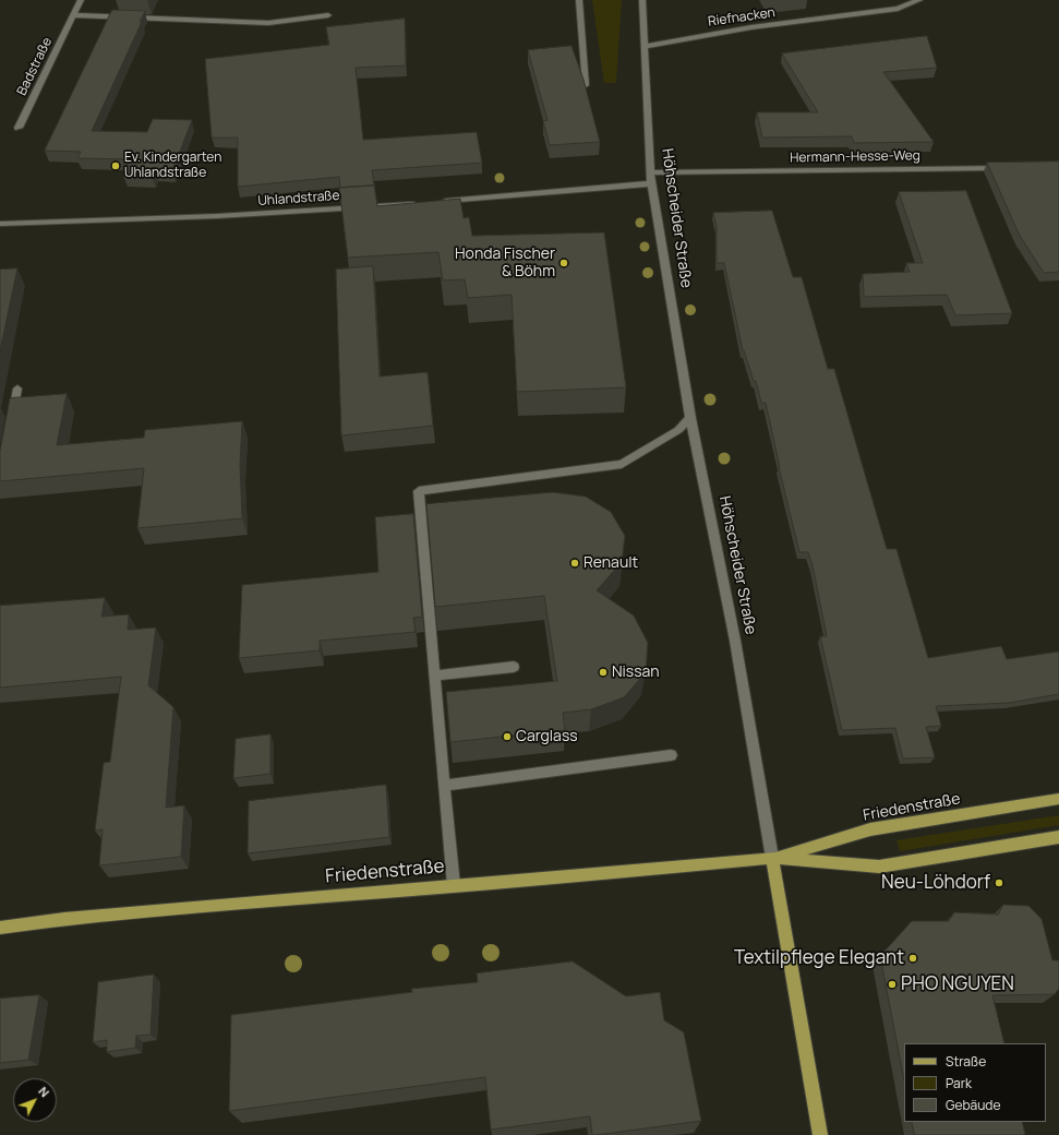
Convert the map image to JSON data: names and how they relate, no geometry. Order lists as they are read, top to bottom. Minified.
{"streets":{"main road":["Höhscheider Straße","Friedenstraße"],"street":["Riefnacken","Badstraße","Hermann-Hesse-Weg","Uhlandstraße"]},"crossings":[["Riefnacken","Höhscheider Straße"],["Hermann-Hesse-Weg","Höhscheider Straße"],["Höhscheider Straße","Friedenstraße"]],"places":["Ev. Kindergarten Uhlandstraße","Honda Fischer & Böhm","Renault","Nissan","Carglass","Neu-Löhdorf","Textilpflege Elegant","PHO NGUYEN"],"legend":["Straße","Park","Gebäude"],"north":"top right"}
